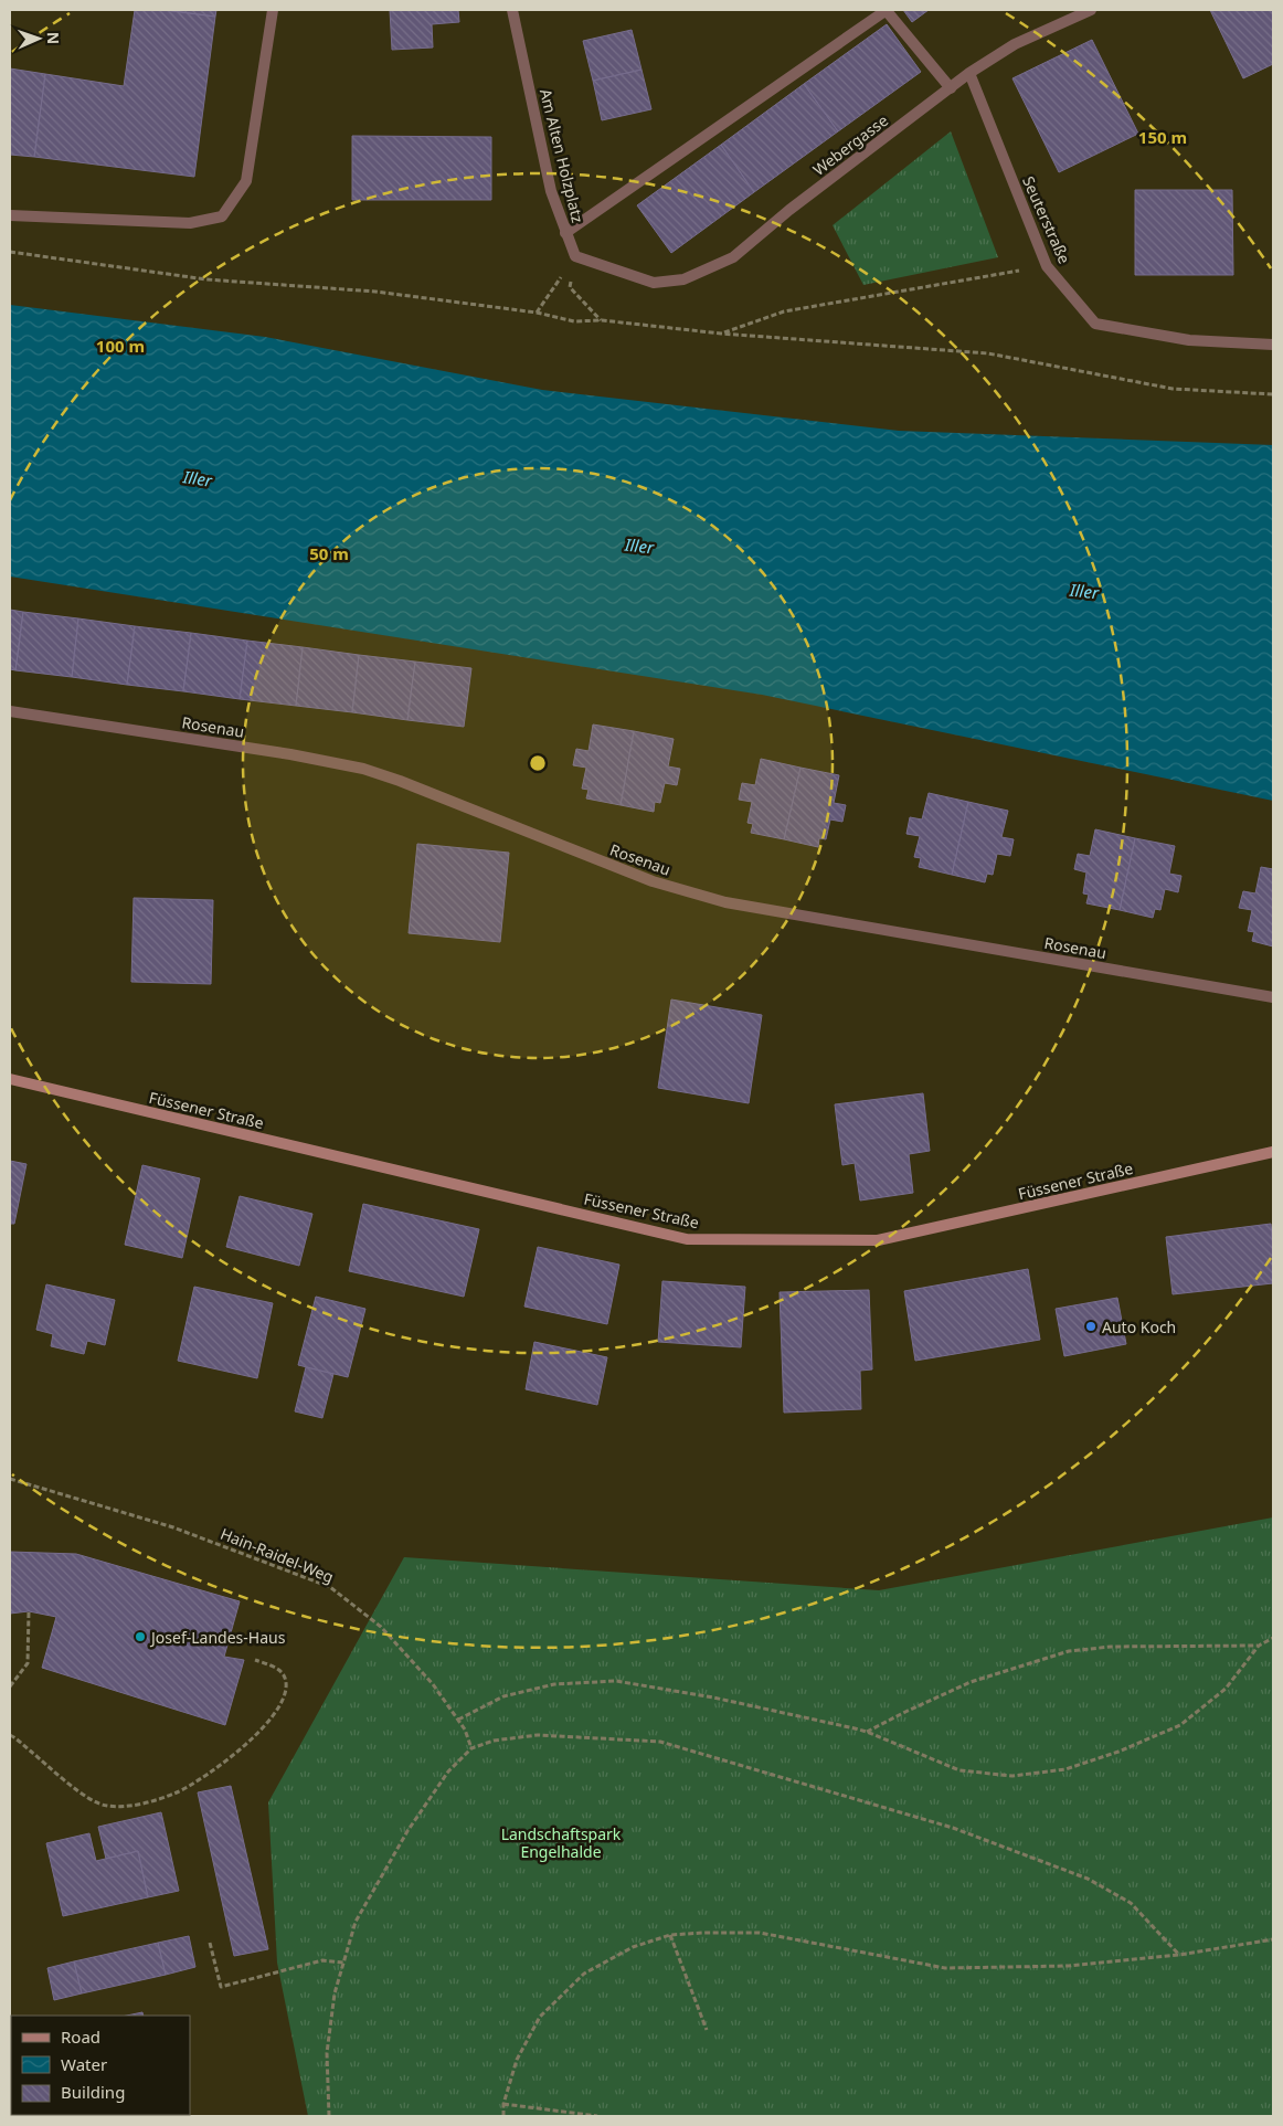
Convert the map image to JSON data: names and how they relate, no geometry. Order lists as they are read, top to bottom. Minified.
{"streets":{"street":["Webergasse","Am Alten Holzplatz","Seuterstraße","Rosenau","Füssener Straße"],"path":["Hain-Raidel-Weg"]},"crossings":[["Webergasse","Am Alten Holzplatz"],["Webergasse","Seuterstraße"]],"water":["Iller"],"parks":["Landschaftspark Engelhalde"],"places":["Auto Koch","Josef-Landes-Haus"],"legend":["Road","Water","Building"],"north":"right","rings":["150 m","100 m","50 m"]}
